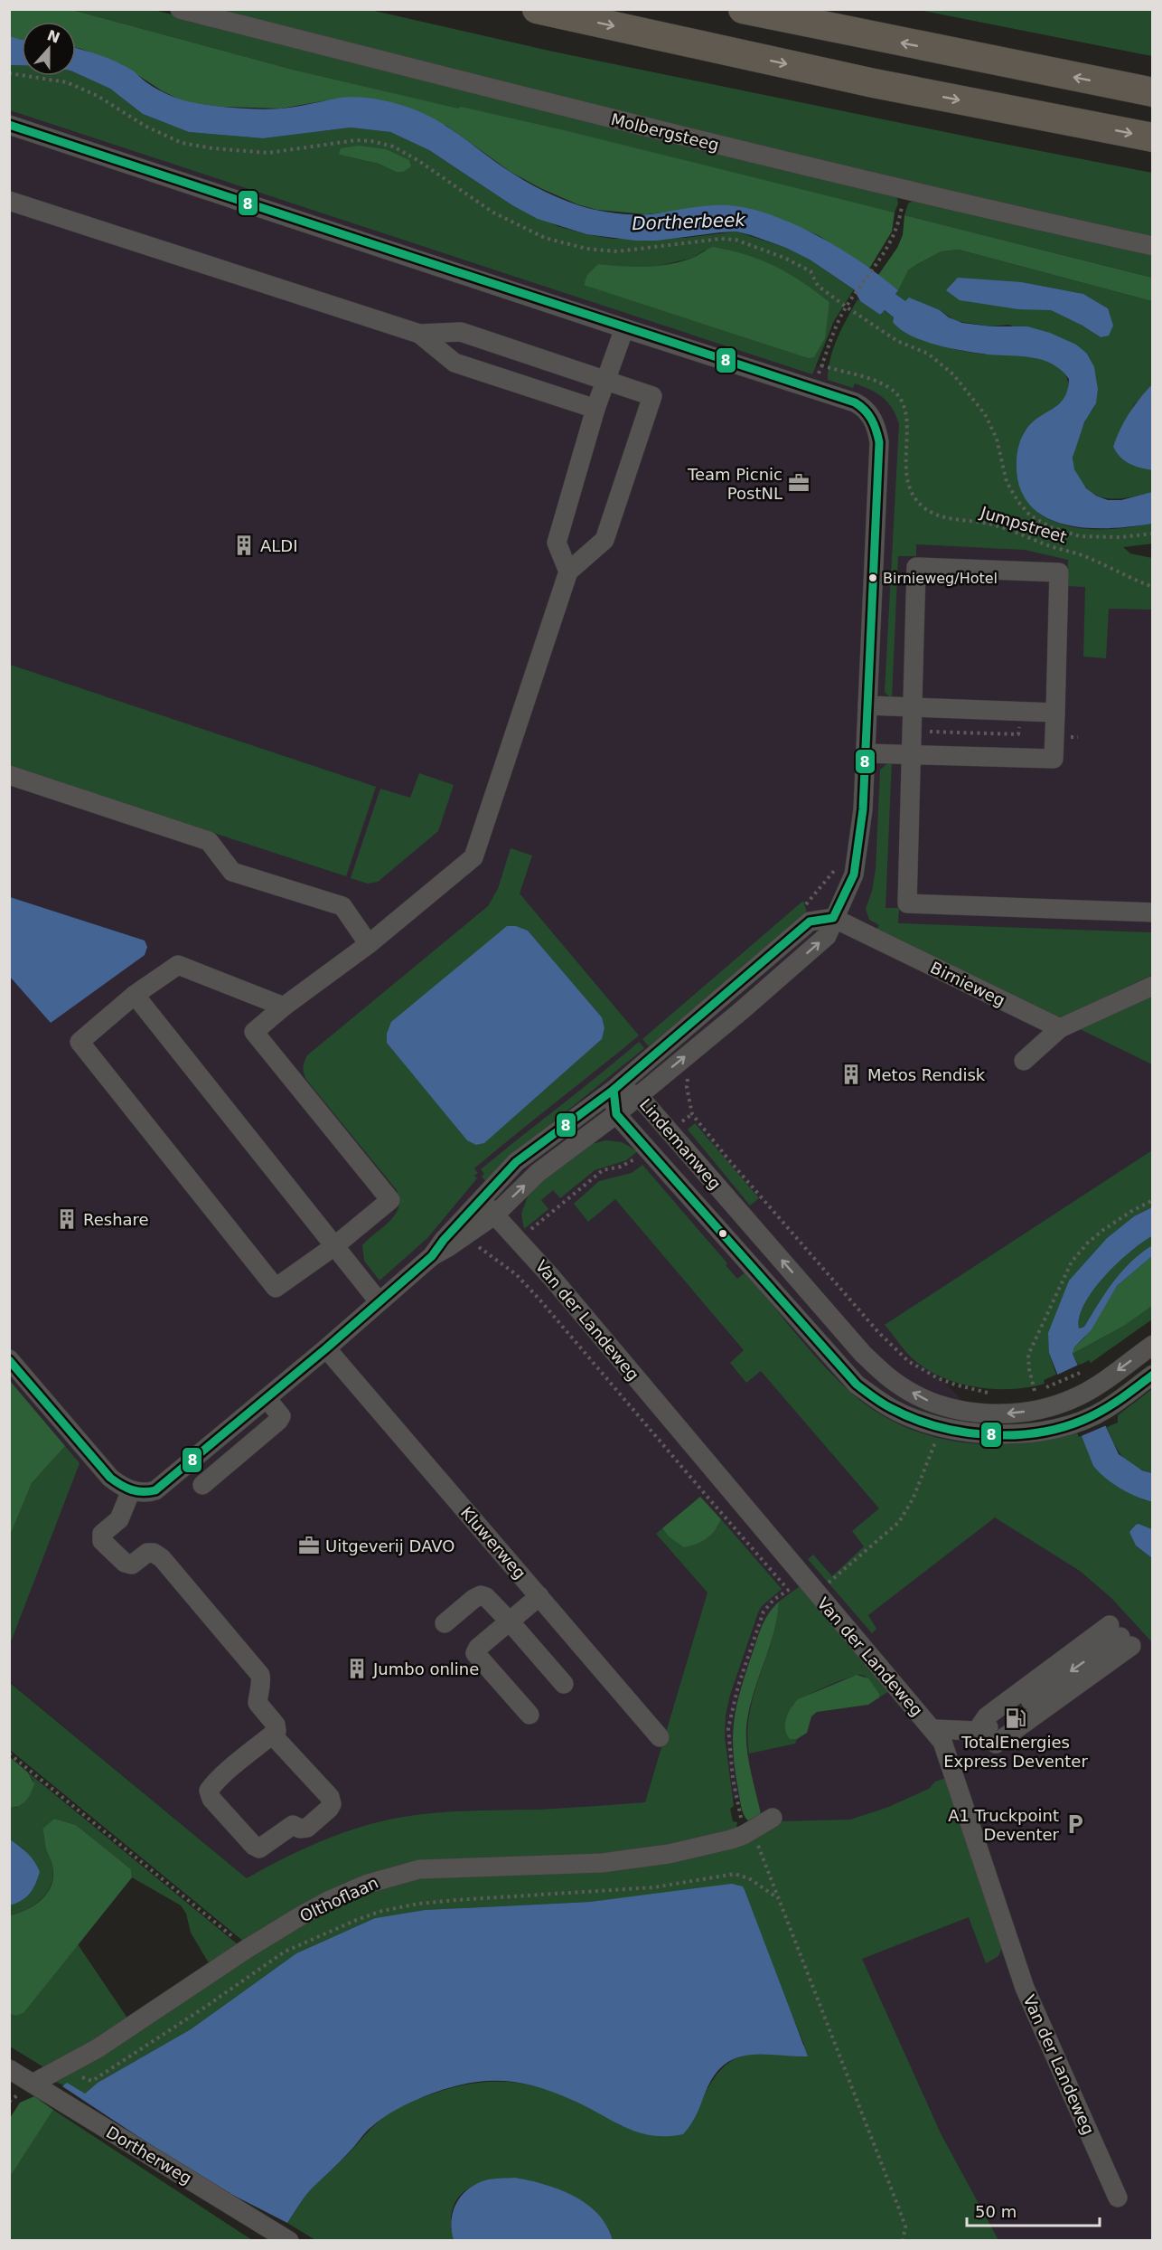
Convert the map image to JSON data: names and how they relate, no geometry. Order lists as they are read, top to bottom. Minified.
{"streets":{"street":["Molbergsteeg","Birnieweg","Lindemanweg","Van der Landeweg","Kluwerweg","Olthoflaan","Dortherweg"],"path":["Jumpstreet"]},"crossings":[["Van der Landeweg","Olthoflaan"],["Olthoflaan","Dortherweg"]],"water":["Dortherbeek"],"places":{"office":["Team Picnic PostNL","Uitgeverij DAVO"],"building":["ALDI","Metos Rendisk","Reshare","Jumbo online"],"other":["Birnieweg/Hotel"],"fuel station":["TotalEnergies Express Deventer"],"parking":["A1 Truckpoint Deventer"]},"lines":["transit line 8"],"scale_bar":"50 m","north":"top"}
